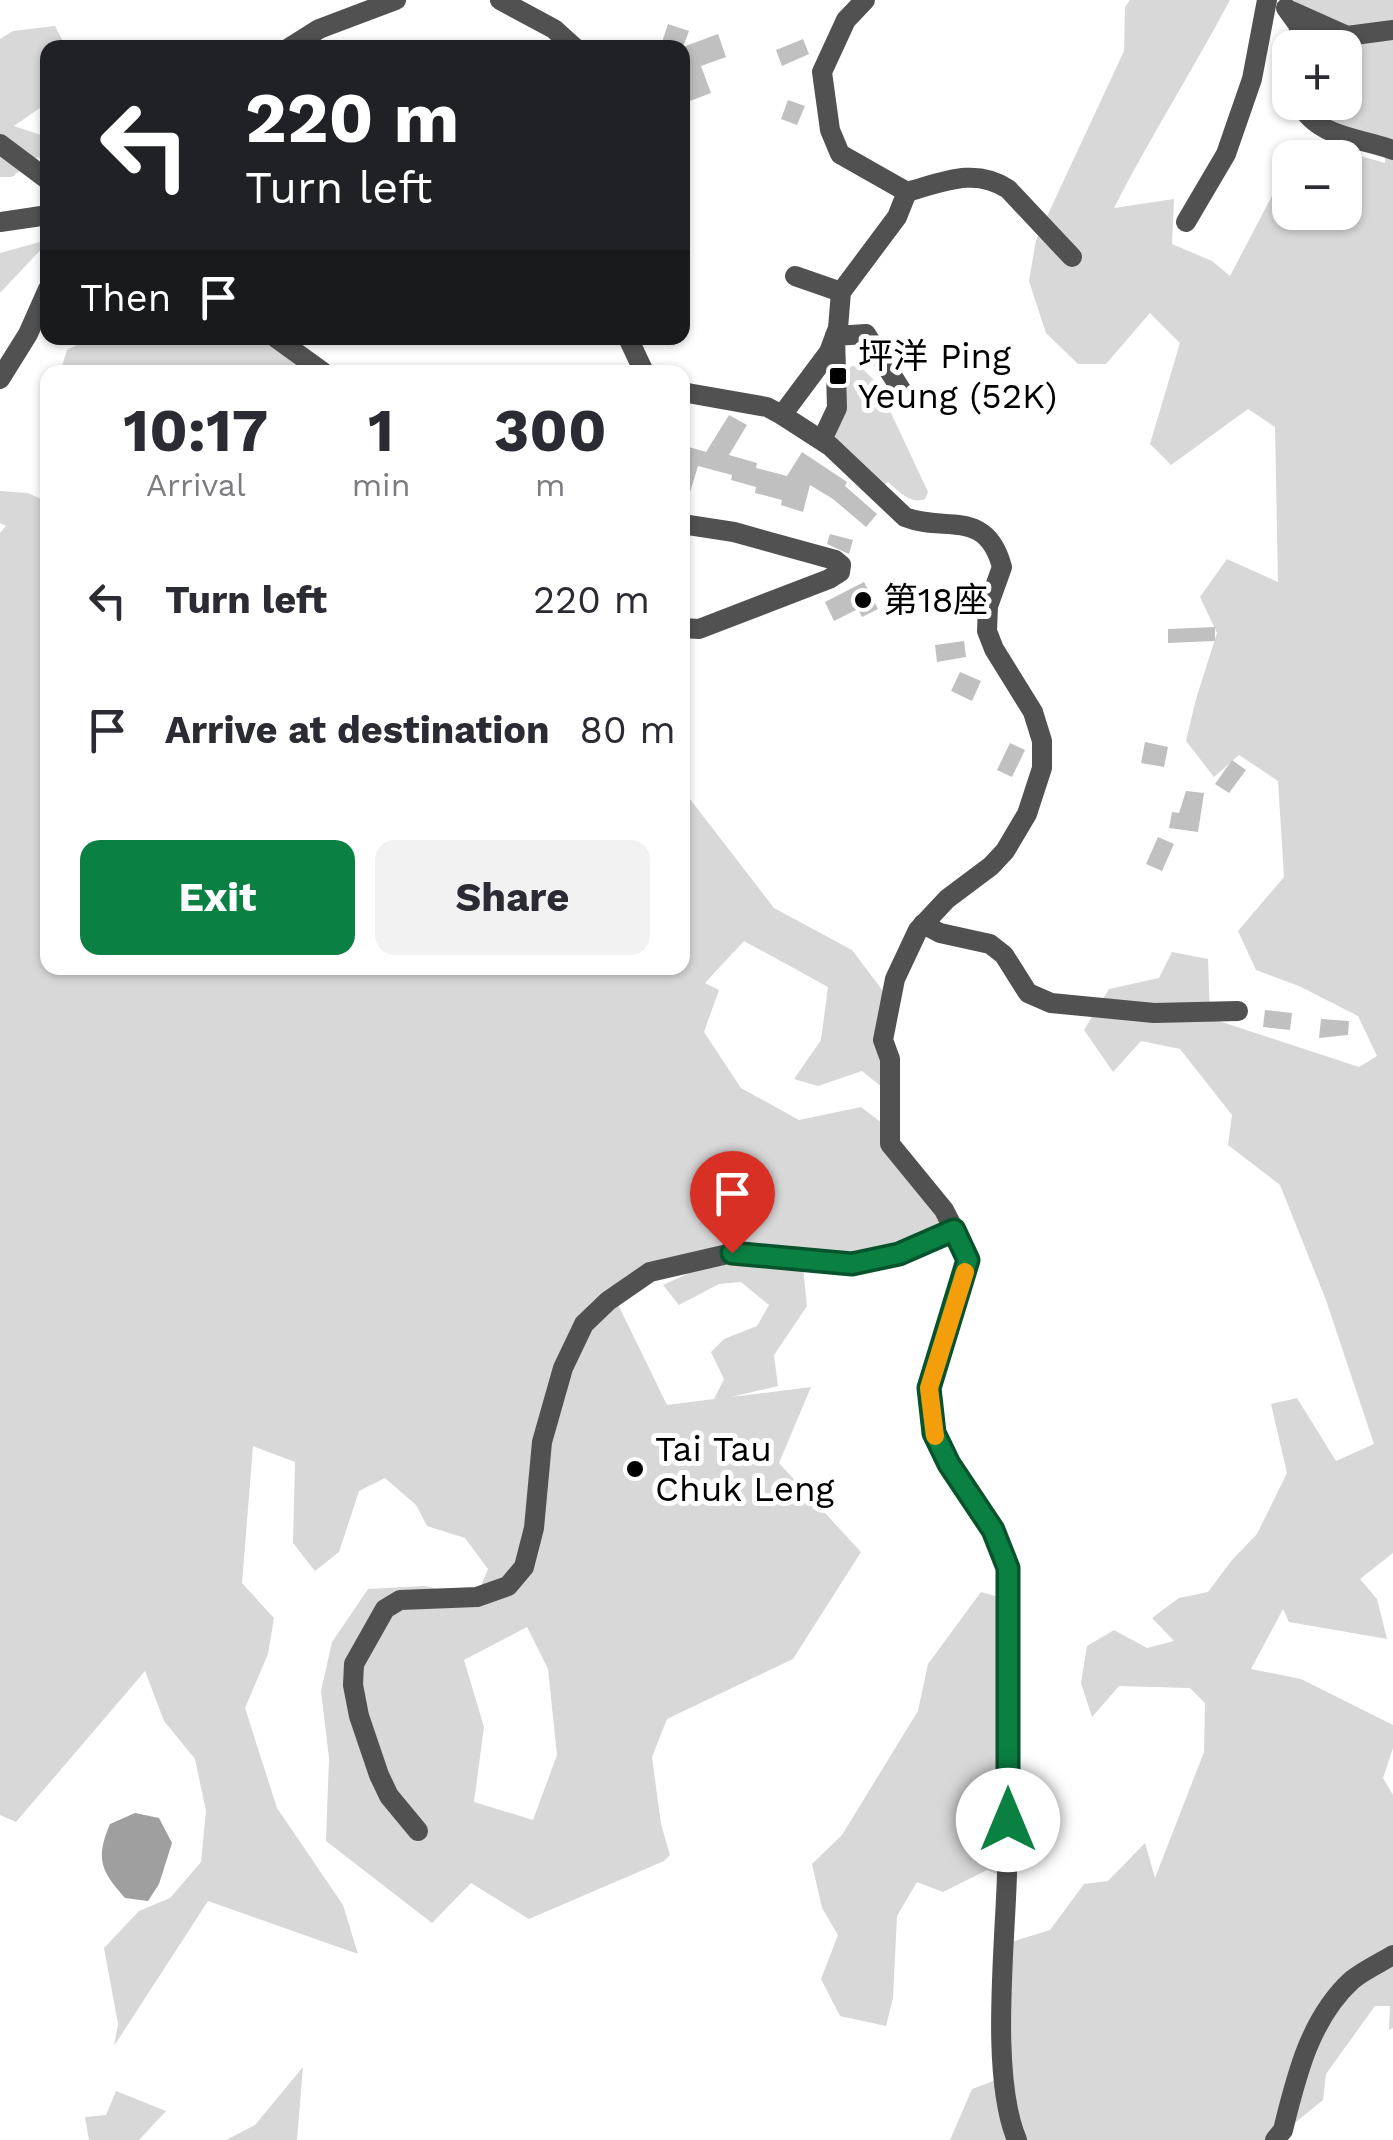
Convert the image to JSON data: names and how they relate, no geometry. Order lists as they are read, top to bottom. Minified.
{"places":{"transit":["坪洋 Ping Yeung (52K)"],"other":["第18座","Tai Tau Chuk Leng"]},"page":{"map_buttons":["+","−"],"turn":["220 m","Turn left"],"then":"Then","eta":["10:17","Arrival","1","min","300","m"],"list":[{"name":"Turn left","value":"220 m"},{"name":"Arrive at destination","value":"80 m"}],"buttons":["Exit","Share"]}}
